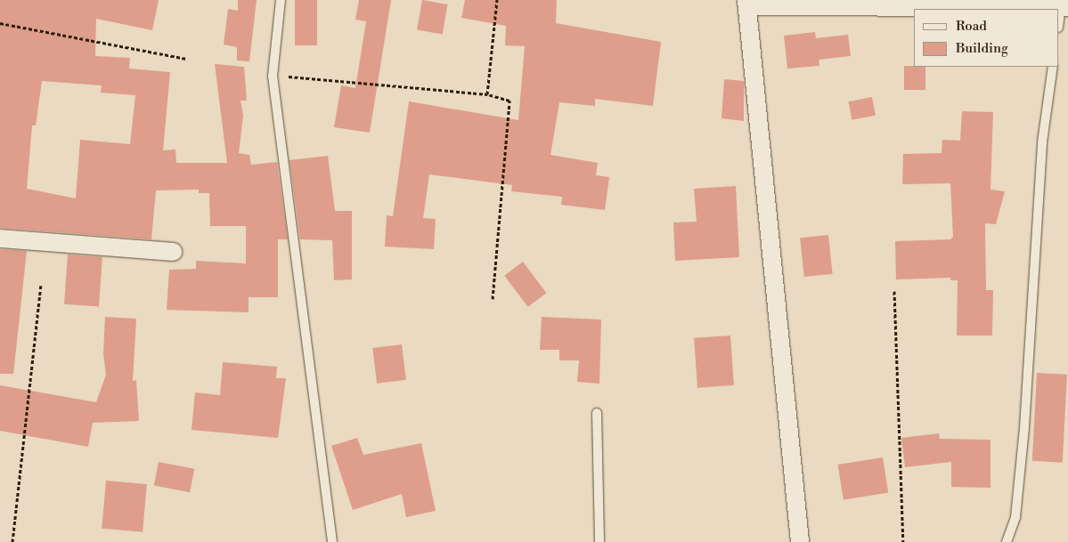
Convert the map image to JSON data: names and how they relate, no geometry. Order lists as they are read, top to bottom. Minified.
{"legend":["Road","Building"]}
